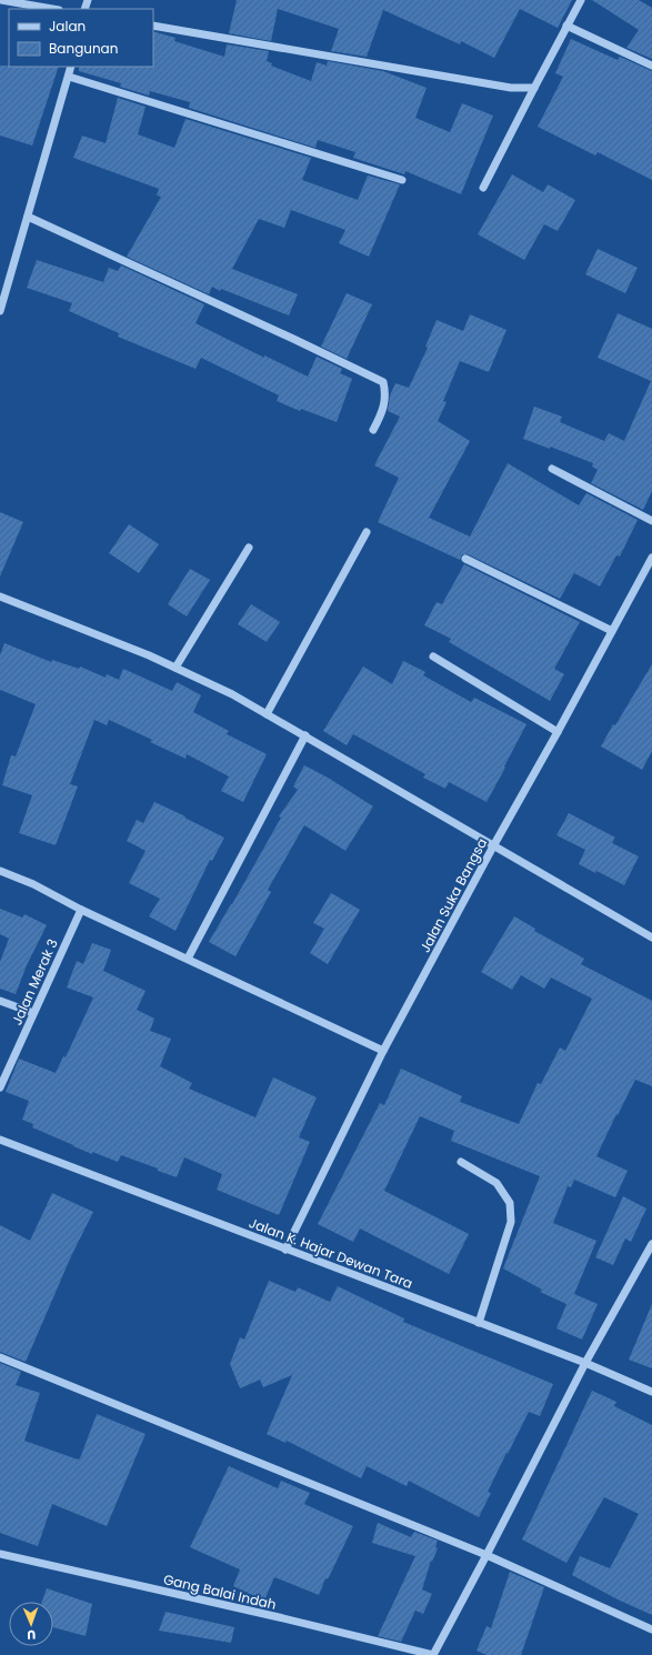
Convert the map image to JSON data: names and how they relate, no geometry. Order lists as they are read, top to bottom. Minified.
{"streets":{"street":["Jalan Suka Bangsa","Jalan Merak 3","Jalan K. Hajar Dewan Tara","Gang Balai Indah"]},"crossings":[["Jalan Suka Bangsa","Jalan K. Hajar Dewan Tara"]],"legend":["Jalan","Bangunan"],"north":"bottom"}
